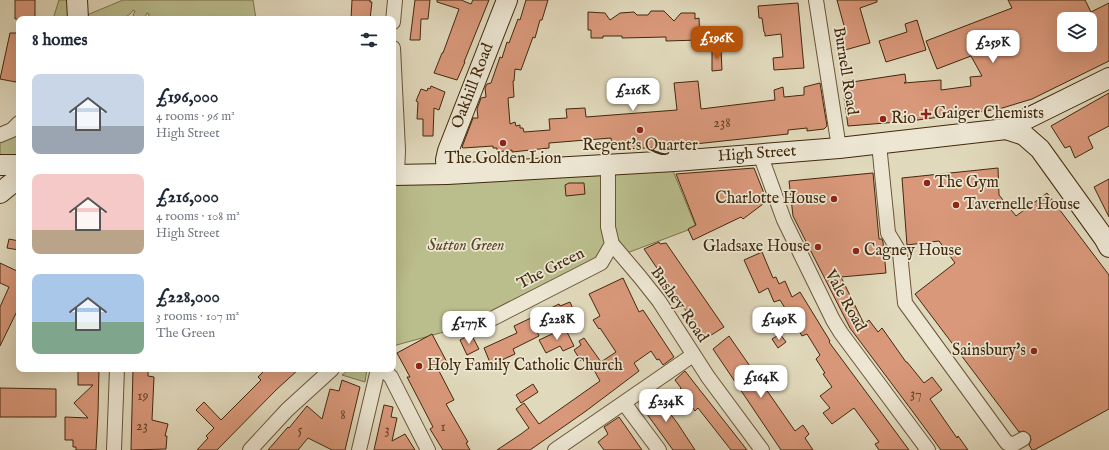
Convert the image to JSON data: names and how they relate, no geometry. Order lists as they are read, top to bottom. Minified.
{"streets":{"main road":["Oakhill Road","High Street"],"street":["Burnell Road","The Green","Vale Road","Bushey Road"]},"crossings":[["Burnell Road","High Street"],["Oakhill Road","High Street"],["High Street","Vale Road"],["High Street","Bushey Road"],["The Green","Bushey Road"]],"parks":["Sutton Green"],"places":{"health":["Gaiger Chemists"],"other":["Rio","Regent's Quarter","The Golden Lion","The Gym","Charlotte House","Tavernelle House","Gladsaxe House","Cagney House","Sainsbury's","Holy Family Catholic Church"]},"house_numbers":["238","37","19","8","23","1","5","3"],"page":{"heading":"8 homes","price":["£196K","£259K","£216K","£228K","£149K","£177K","£164K","£234K"],"list":[{"name":"£196,000","note":"4 rooms · 96 m² · High Street"},{"name":"£216,000","note":"4 rooms · 108 m² · High Street"},{"name":"£228,000","note":"3 rooms · 107 m² · The Green"}]}}
